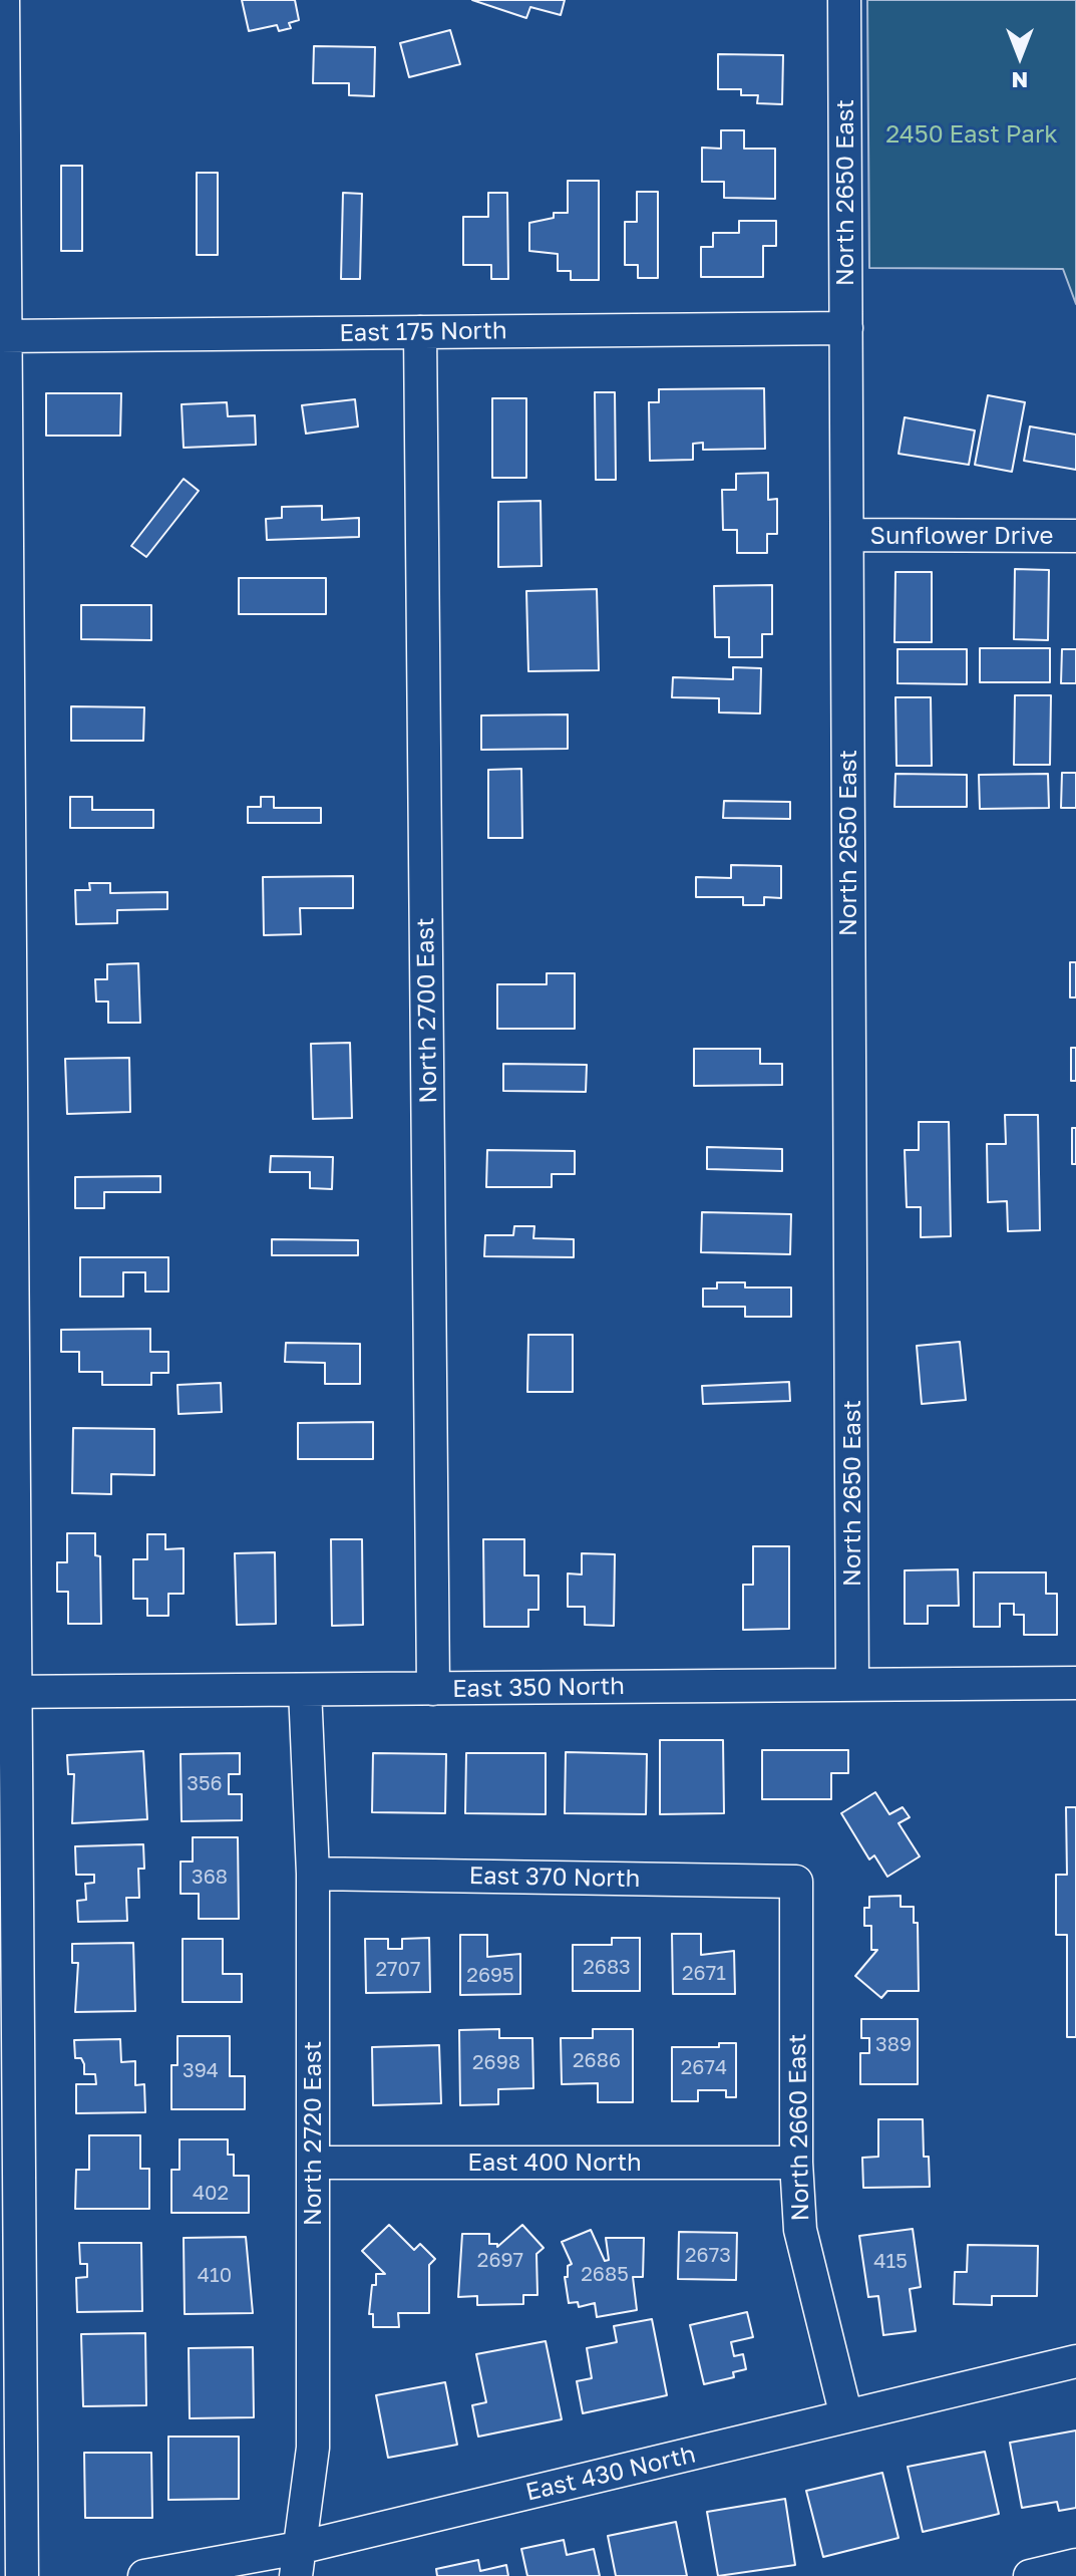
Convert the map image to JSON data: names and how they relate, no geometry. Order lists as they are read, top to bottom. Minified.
{"streets":{"street":["North 2650 East","East 175 North","Sunflower Drive","North 2700 East","East 350 North","East 370 North","North 2660 East","North 2720 East","East 400 North","East 430 North"]},"crossings":[["North 2650 East","East 175 North"],["North 2650 East","Sunflower Drive"],["North 2650 East","East 350 North"],["East 175 North","North 2700 East"],["North 2700 East","East 350 North"],["East 350 North","North 2720 East"],["East 370 North","North 2660 East"],["East 370 North","North 2720 East"],["North 2660 East","East 400 North"],["North 2660 East","East 430 North"],["North 2720 East","East 400 North"],["North 2720 East","East 430 North"]],"parks":["2450 East Park"],"house_numbers":["356","368","2683","2707","2671","2695","389","2686","2698","2674","394","402","2673","2697","415","2685","410"],"north":"bottom"}
